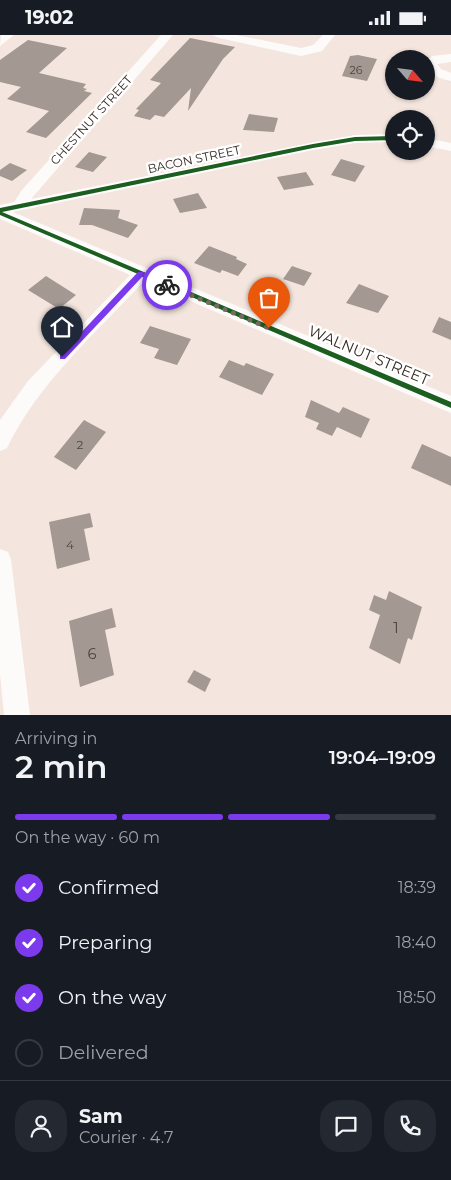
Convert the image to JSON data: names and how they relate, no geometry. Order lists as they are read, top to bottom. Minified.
{"streets":{"street":["CHESTNUT STREET","BACON STREET","WALNUT STREET"]},"crossings":[["CHESTNUT STREET","BACON STREET"],["BACON STREET","WALNUT STREET"]],"house_numbers":["26","2","4","1","6"],"north":"bottom right","page":{"status":"19:02","heading":["2 min","Arriving in","19:04–19:09"],"panel":["Sam","Courier · 4.7"],"bar":"On the way · 60 m","list":[["Confirmed","18:39"],["Preparing","18:40"],["On the way","18:50"],"Delivered"]}}
